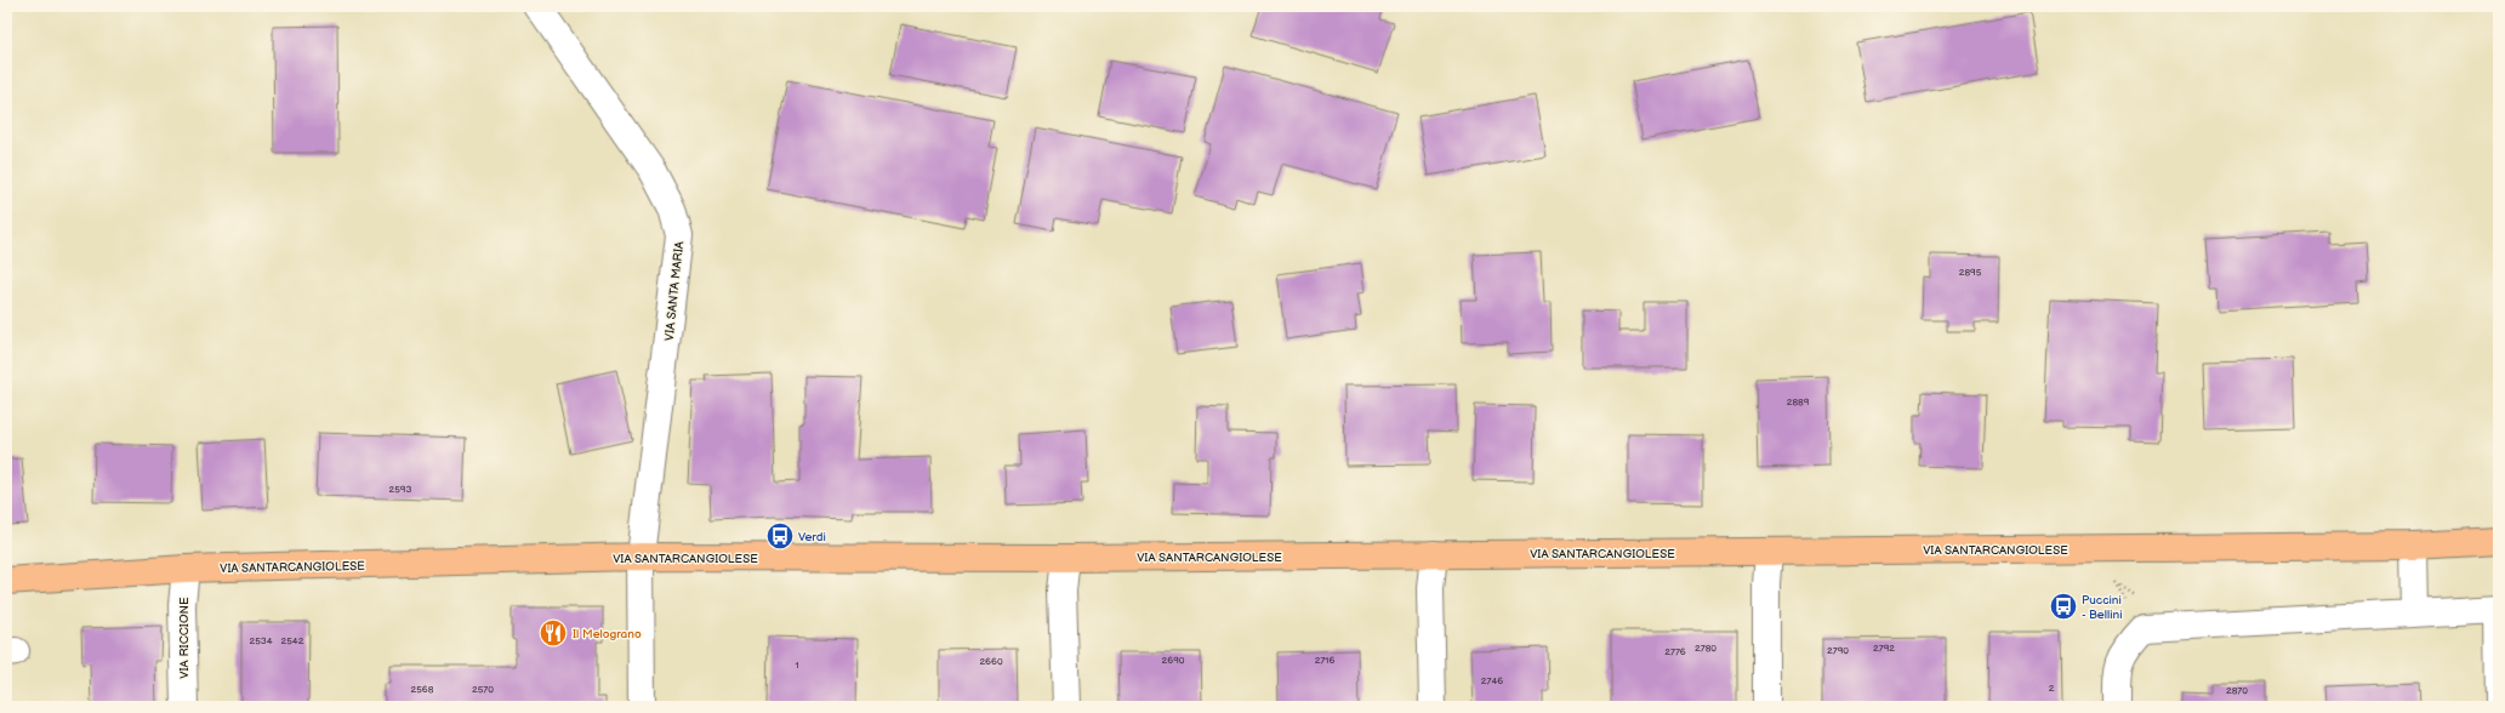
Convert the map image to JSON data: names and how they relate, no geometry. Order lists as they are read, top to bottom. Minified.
{"streets":{"main road":["VIA SANTARCANGIOLESE"],"street":["VIA SANTA MARIA","VIA RICCIONE"]},"crossings":[["VIA SANTA MARIA","VIA SANTARCANGIOLESE"],["VIA SANTARCANGIOLESE","VIA RICCIONE"]],"places":{"bus stop":["Verdi","Puccini - Bellini"],"restaurant":["Il Melograno"]},"house_numbers":["2895","2889","2593","2534","2542","2780","2792","2790","2776","2690","2716","2660","1","2746","2","2568","2570","2870"]}
